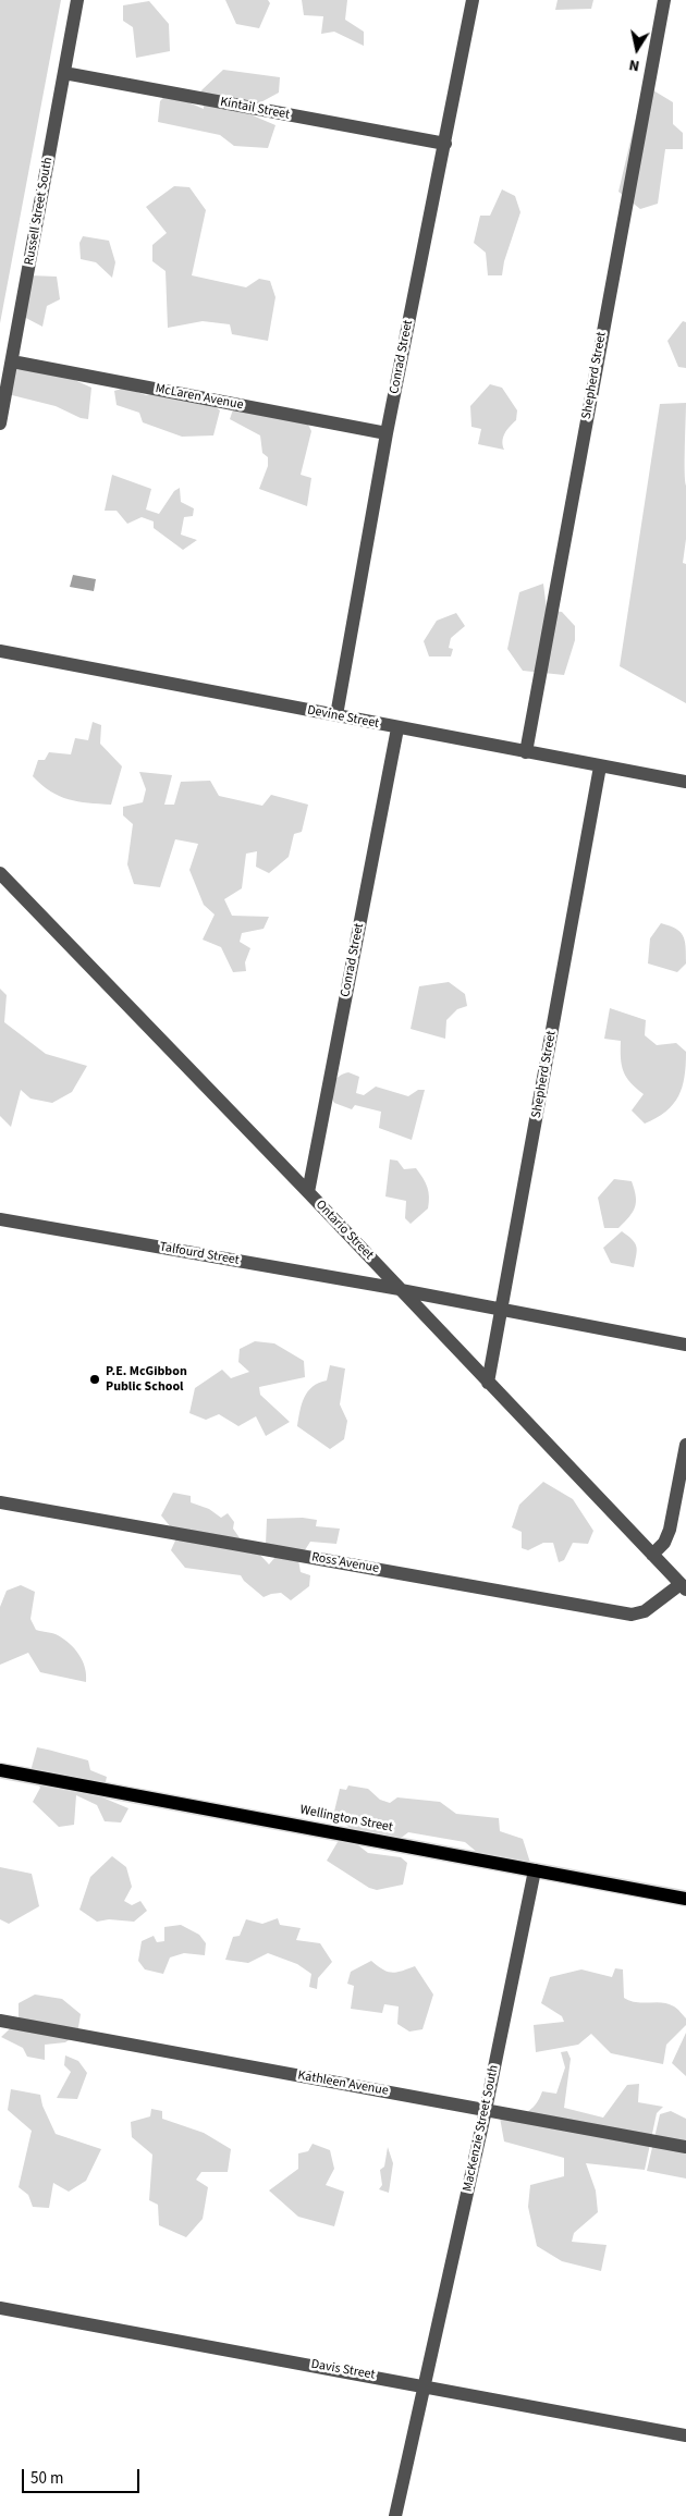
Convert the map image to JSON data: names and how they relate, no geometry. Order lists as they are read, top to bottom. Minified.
{"streets":{"main road":["Wellington Street"],"street":["Kintail Street","Russell Street South","Conrad Street","Shepherd Street","McLaren Avenue","Devine Street","Ontario Street","Talfourd Street","Ross Avenue","Kathleen Avenue","MacKenzie Street South","Davis Street"]},"crossings":[["Kintail Street","Russell Street South"],["Kintail Street","Conrad Street"],["Russell Street South","McLaren Avenue"],["Conrad Street","McLaren Avenue"],["Conrad Street","Devine Street"],["Conrad Street","Ontario Street"],["Shepherd Street","Devine Street"],["Shepherd Street","Ontario Street"],["Shepherd Street","Talfourd Street"],["Ontario Street","Talfourd Street"],["Ontario Street","Ross Avenue"],["Wellington Street","MacKenzie Street South"],["Kathleen Avenue","MacKenzie Street South"],["MacKenzie Street South","Davis Street"]],"places":["P.E. McGibbon Public School"],"scale_bar":"50 m","north":"bottom"}
